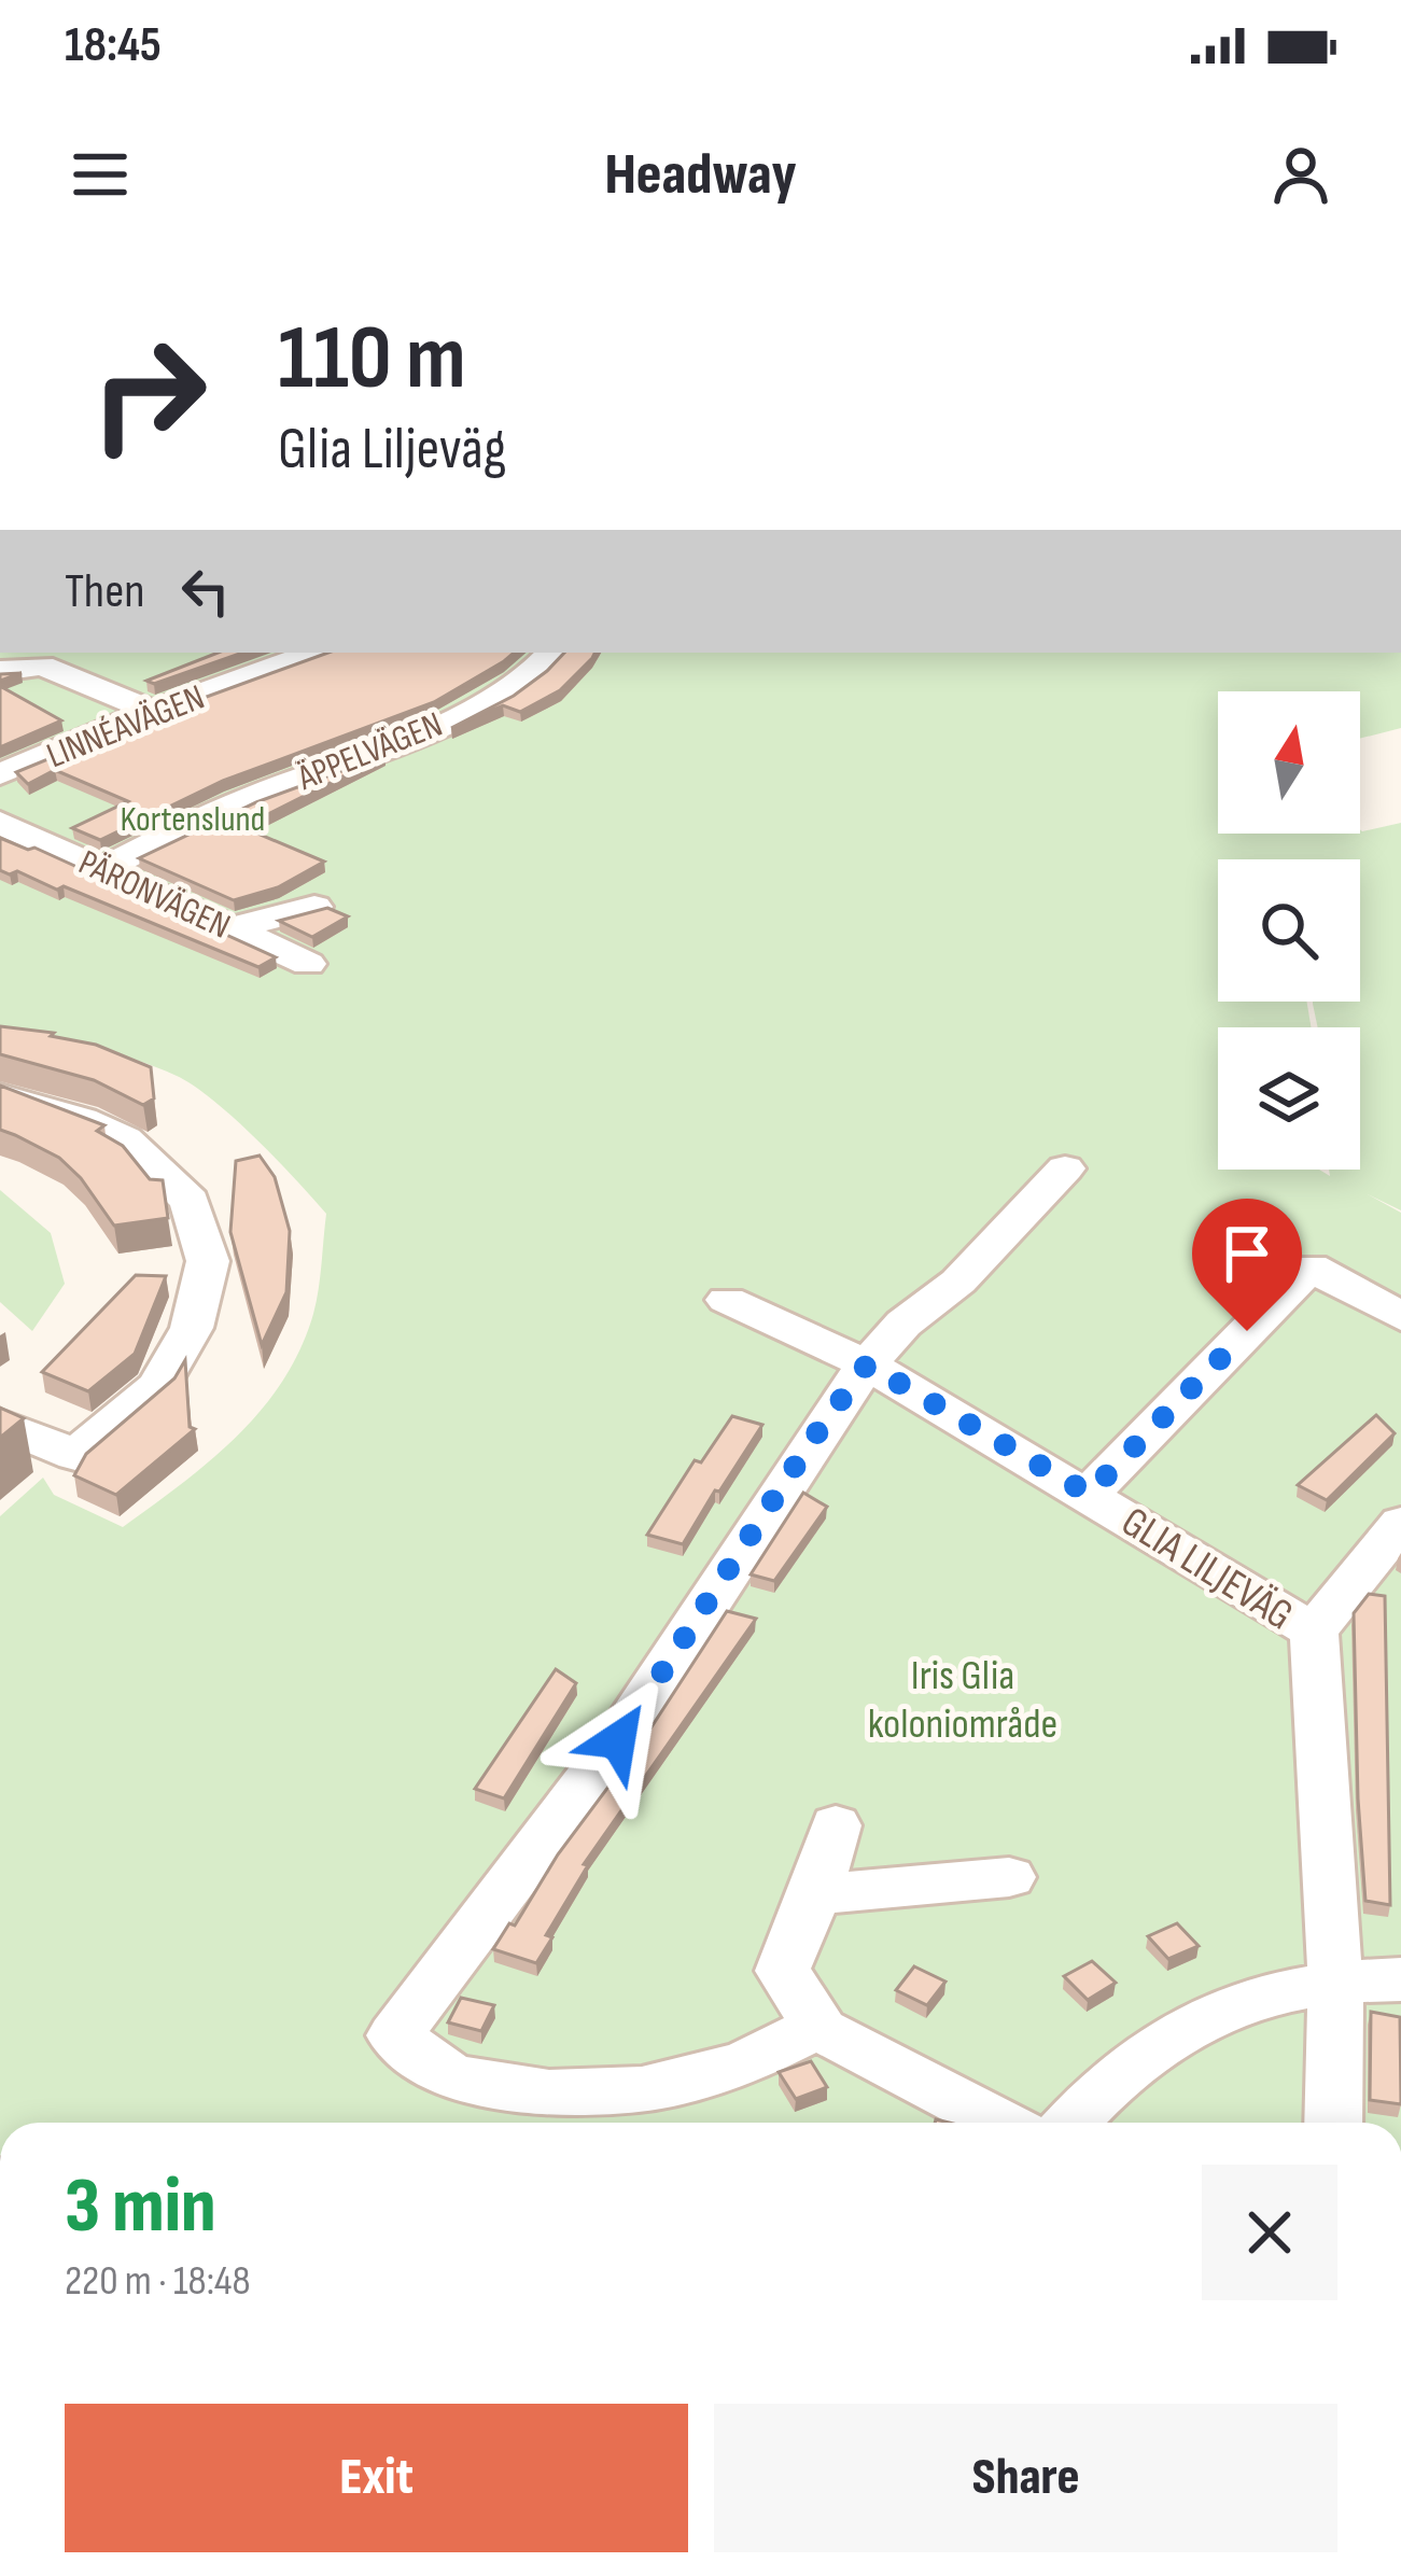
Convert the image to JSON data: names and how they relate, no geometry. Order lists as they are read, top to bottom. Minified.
{"streets":{"street":["LINNÉAVÄGEN","ÄPPELVÄGEN","PÄRONVÄGEN","GLIA LILJEVÄG"]},"crossings":[["ÄPPELVÄGEN","PÄRONVÄGEN"]],"parks":["Kortenslund","Iris Glia koloniområde"],"north":"top","page":{"status":"18:45","header":"Headway","turn":["110 m","Glia Liljeväg"],"then":"Then","heading":["3 min","220 m · 18:48"],"buttons":["Exit","Share"]}}
